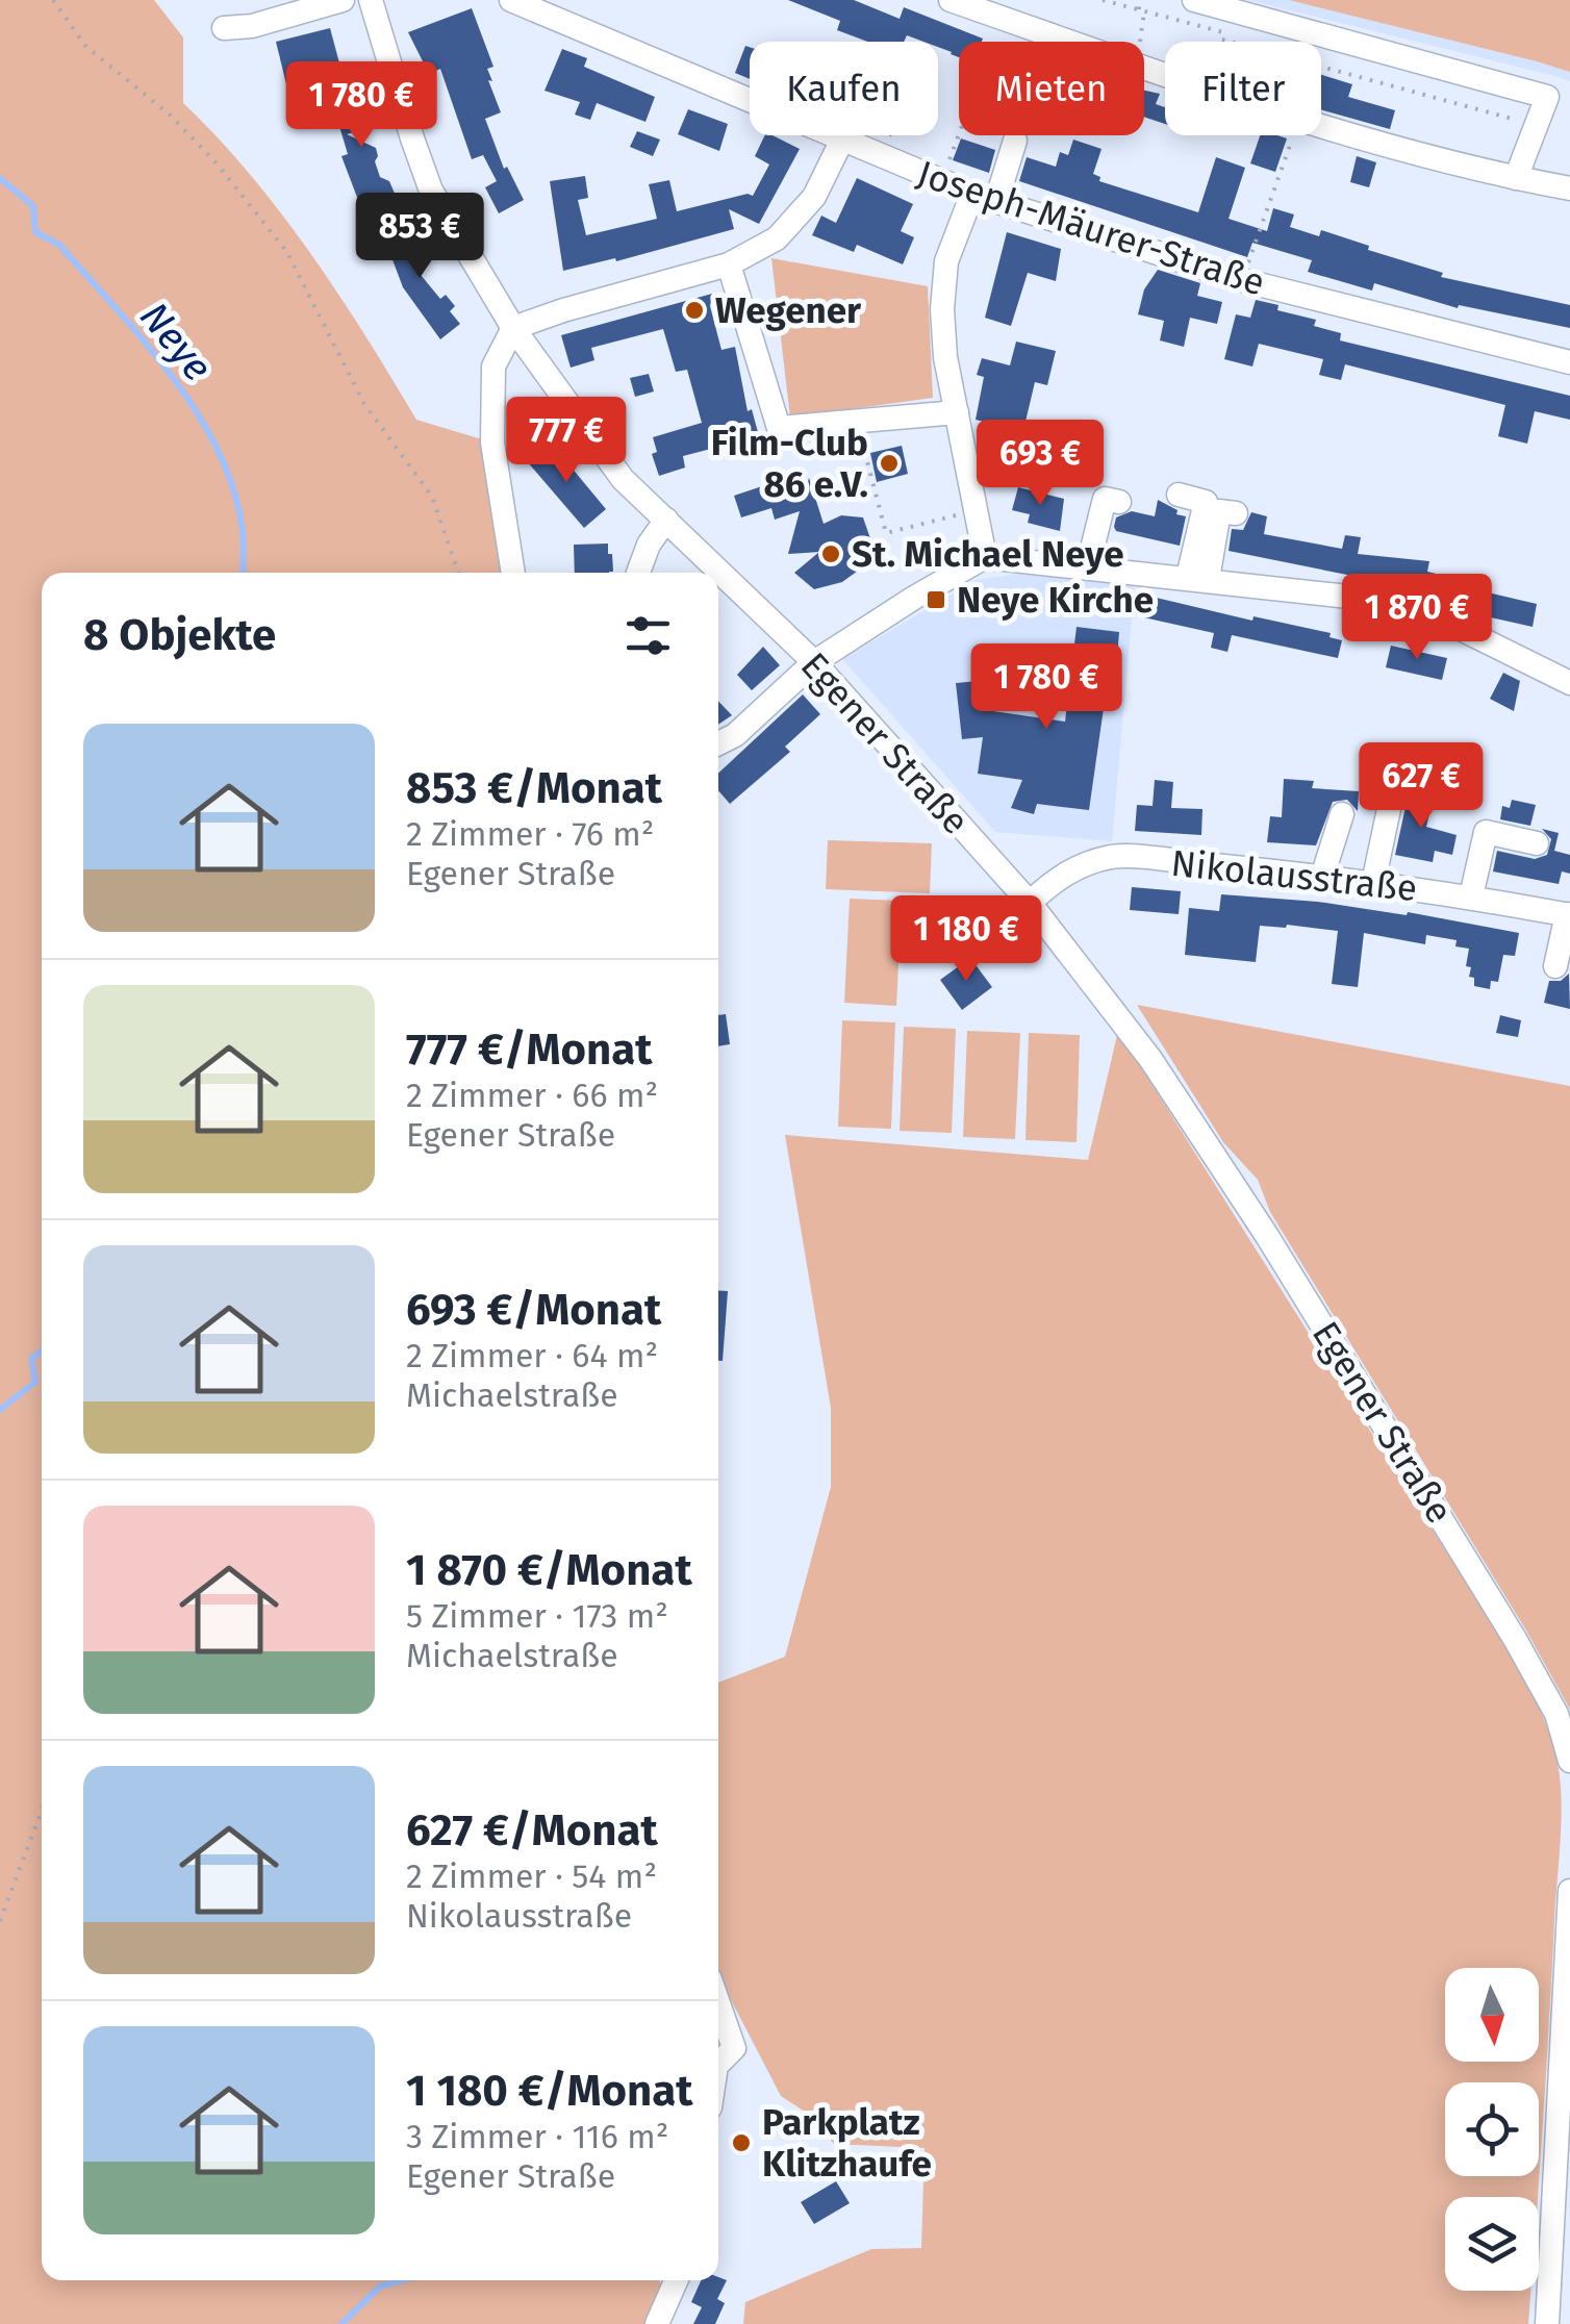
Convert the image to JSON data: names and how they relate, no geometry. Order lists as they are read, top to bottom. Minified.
{"streets":{"street":["Joseph-Mäurer-Straße","Egener Straße","Nikolausstraße"]},"crossings":[["Egener Straße","Nikolausstraße"]],"water":["Neye"],"places":{"other":["Wegener","Film-Club 86 e.V.","St. Michael Neye","Parkplatz Klitzhaufe"],"transit":["Neye Kirche"]},"north":"bottom","page":{"chip":["Kaufen","Mieten","Filter"],"price":["1 780 €","853 €","777 €","693 €","1 870 €","1 780 €","627 €","1 180 €"],"heading":"8 Objekte","list":[{"name":"853 €/Monat","note":"2 Zimmer · 76 m² · Egener Straße"},{"name":"777 €/Monat","note":"2 Zimmer · 66 m² · Egener Straße"},{"name":"693 €/Monat","note":"2 Zimmer · 64 m² · Michaelstraße"},{"name":"1 870 €/Monat","note":"5 Zimmer · 173 m² · Michaelstraße"},{"name":"627 €/Monat","note":"2 Zimmer · 54 m² · Nikolausstraße"},{"name":"1 180 €/Monat","note":"3 Zimmer · 116 m² · Egener Straße"}]}}
